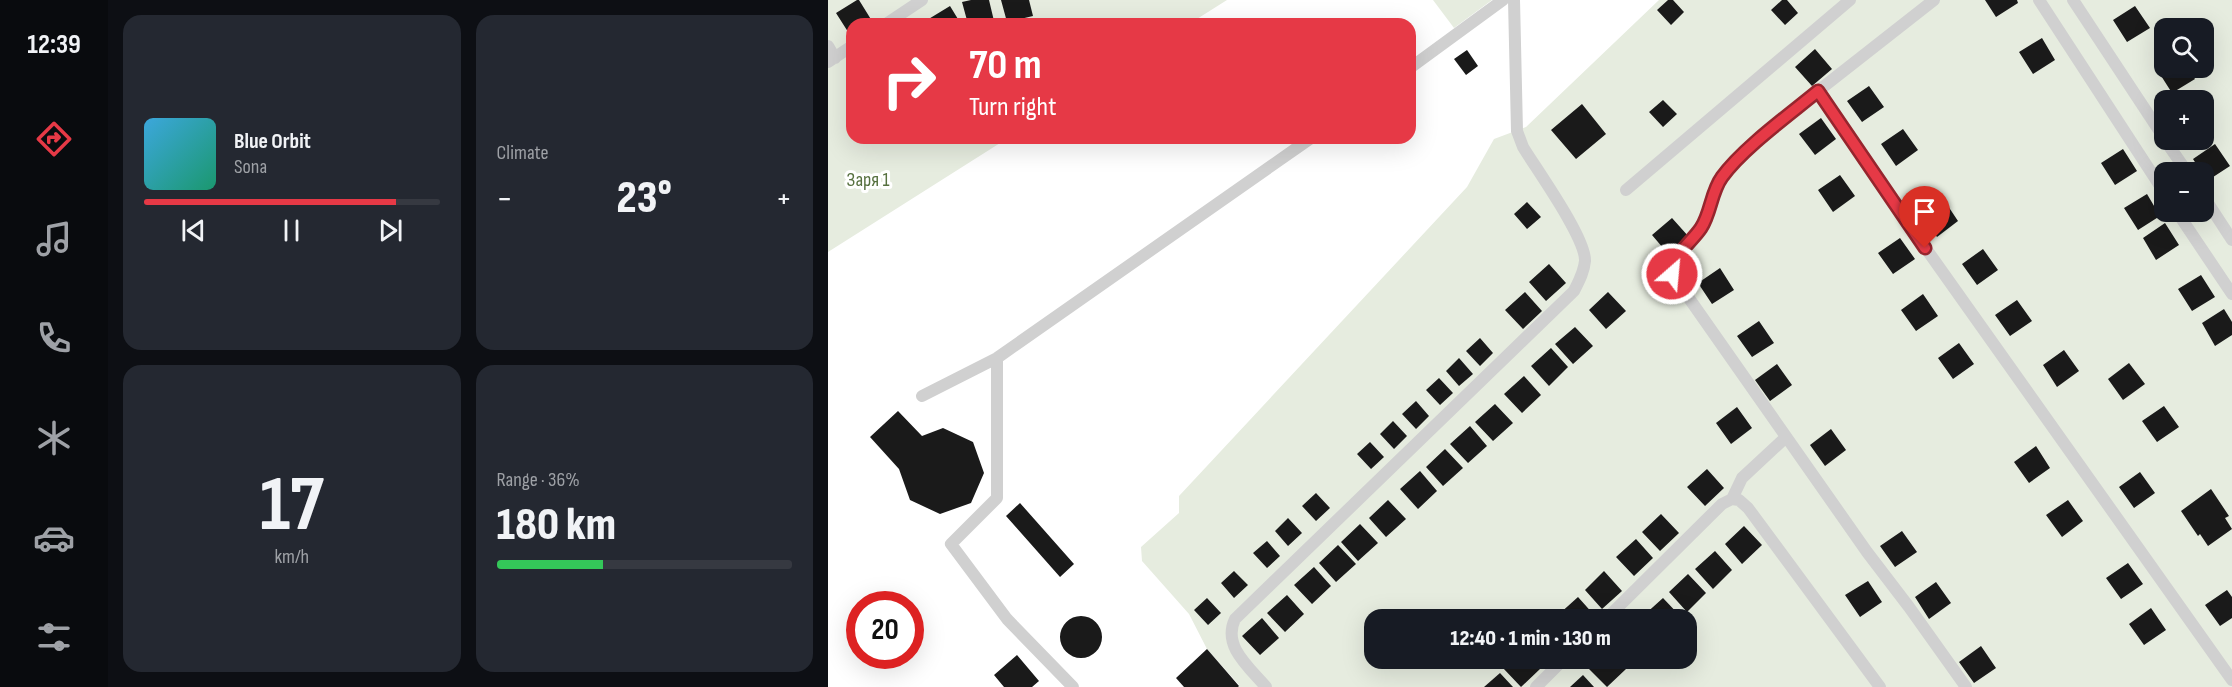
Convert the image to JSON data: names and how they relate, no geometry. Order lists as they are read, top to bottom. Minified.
{"parks":["Заря 1"],"page":{"tabs":"12:39","tile":["Climate",["17","km/h"],["Range · 36%","180 km"]],"map_buttons":["+","−"],"turn":["70 m","Turn right"],"song":["Blue Orbit","Sona"],"heat":["−","23°","+"],"limit":"20","trip":"12:40 · 1 min · 130 m"}}
